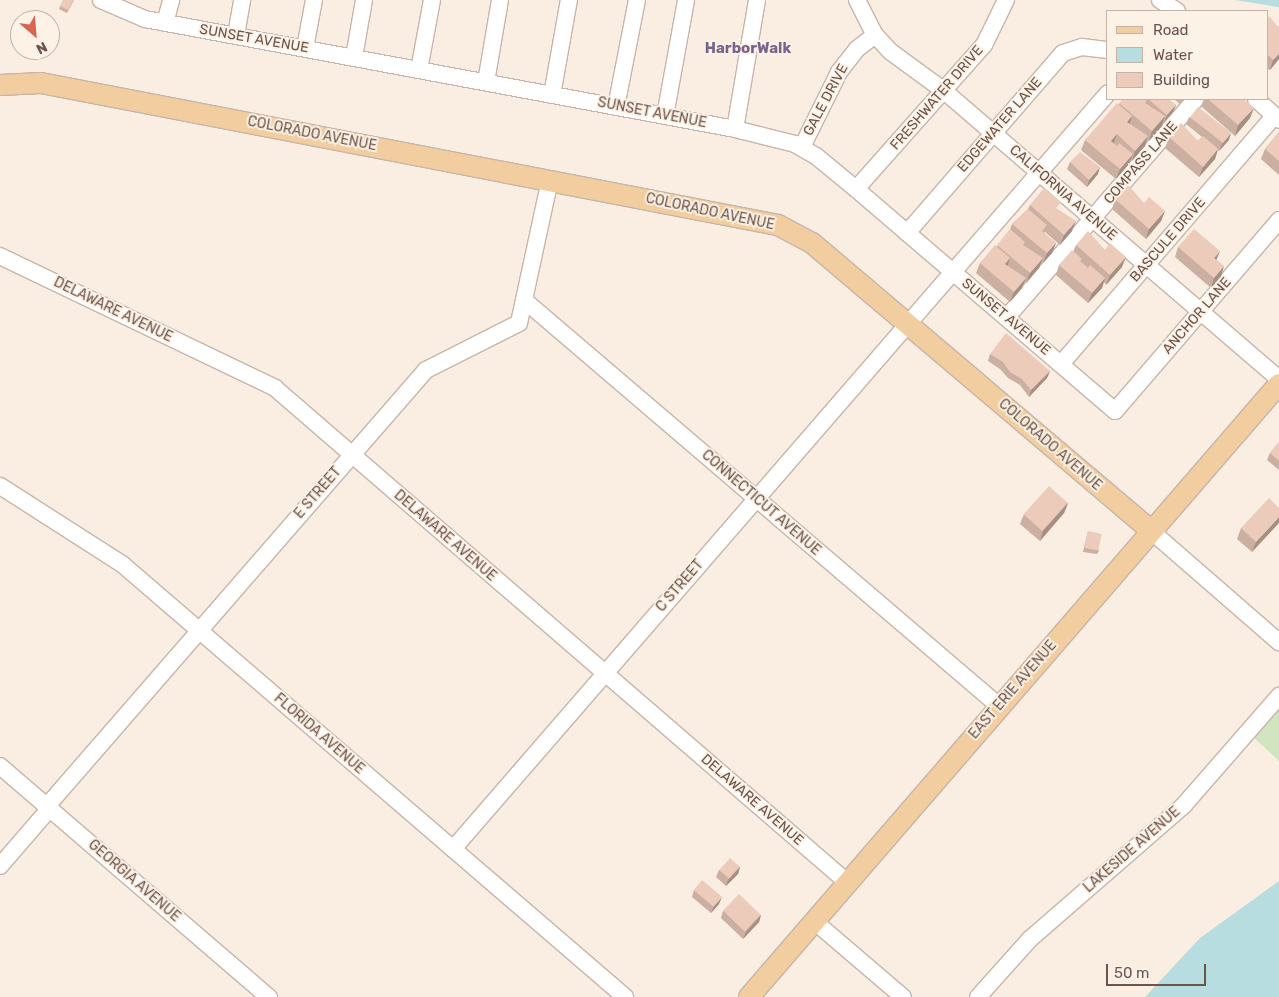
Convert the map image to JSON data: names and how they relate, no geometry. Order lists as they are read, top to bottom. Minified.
{"streets":{"main road":["COLORADO AVENUE","EAST ERIE AVENUE"],"street":["SUNSET AVENUE","FRESHWATER DRIVE","GALE DRIVE","EDGEWATER LANE","COMPASS LANE","CALIFORNIA AVENUE","BASCULE DRIVE","DELAWARE AVENUE","ANCHOR LANE","E STREET","CONNECTICUT AVENUE","C STREET","FLORIDA AVENUE","LAKESIDE AVENUE","GEORGIA AVENUE"]},"crossings":[["SUNSET AVENUE","FRESHWATER DRIVE"],["SUNSET AVENUE","GALE DRIVE"],["SUNSET AVENUE","EDGEWATER LANE"],["SUNSET AVENUE","COMPASS LANE"],["SUNSET AVENUE","BASCULE DRIVE"],["SUNSET AVENUE","ANCHOR LANE"],["SUNSET AVENUE","C STREET"],["FRESHWATER DRIVE","CALIFORNIA AVENUE"],["GALE DRIVE","CALIFORNIA AVENUE"],["EDGEWATER LANE","CALIFORNIA AVENUE"],["COLORADO AVENUE","E STREET"],["COLORADO AVENUE","C STREET"],["COLORADO AVENUE","EAST ERIE AVENUE"],["COMPASS LANE","CALIFORNIA AVENUE"],["CALIFORNIA AVENUE","BASCULE DRIVE"],["CALIFORNIA AVENUE","ANCHOR LANE"],["CALIFORNIA AVENUE","C STREET"],["DELAWARE AVENUE","E STREET"],["DELAWARE AVENUE","C STREET"],["DELAWARE AVENUE","EAST ERIE AVENUE"],["E STREET","CONNECTICUT AVENUE"],["E STREET","FLORIDA AVENUE"],["E STREET","GEORGIA AVENUE"],["CONNECTICUT AVENUE","C STREET"],["CONNECTICUT AVENUE","EAST ERIE AVENUE"],["C STREET","FLORIDA AVENUE"]],"districts":["HarborWalk"],"legend":["Road","Water","Building"],"scale_bar":"50 m","north":"bottom right"}
